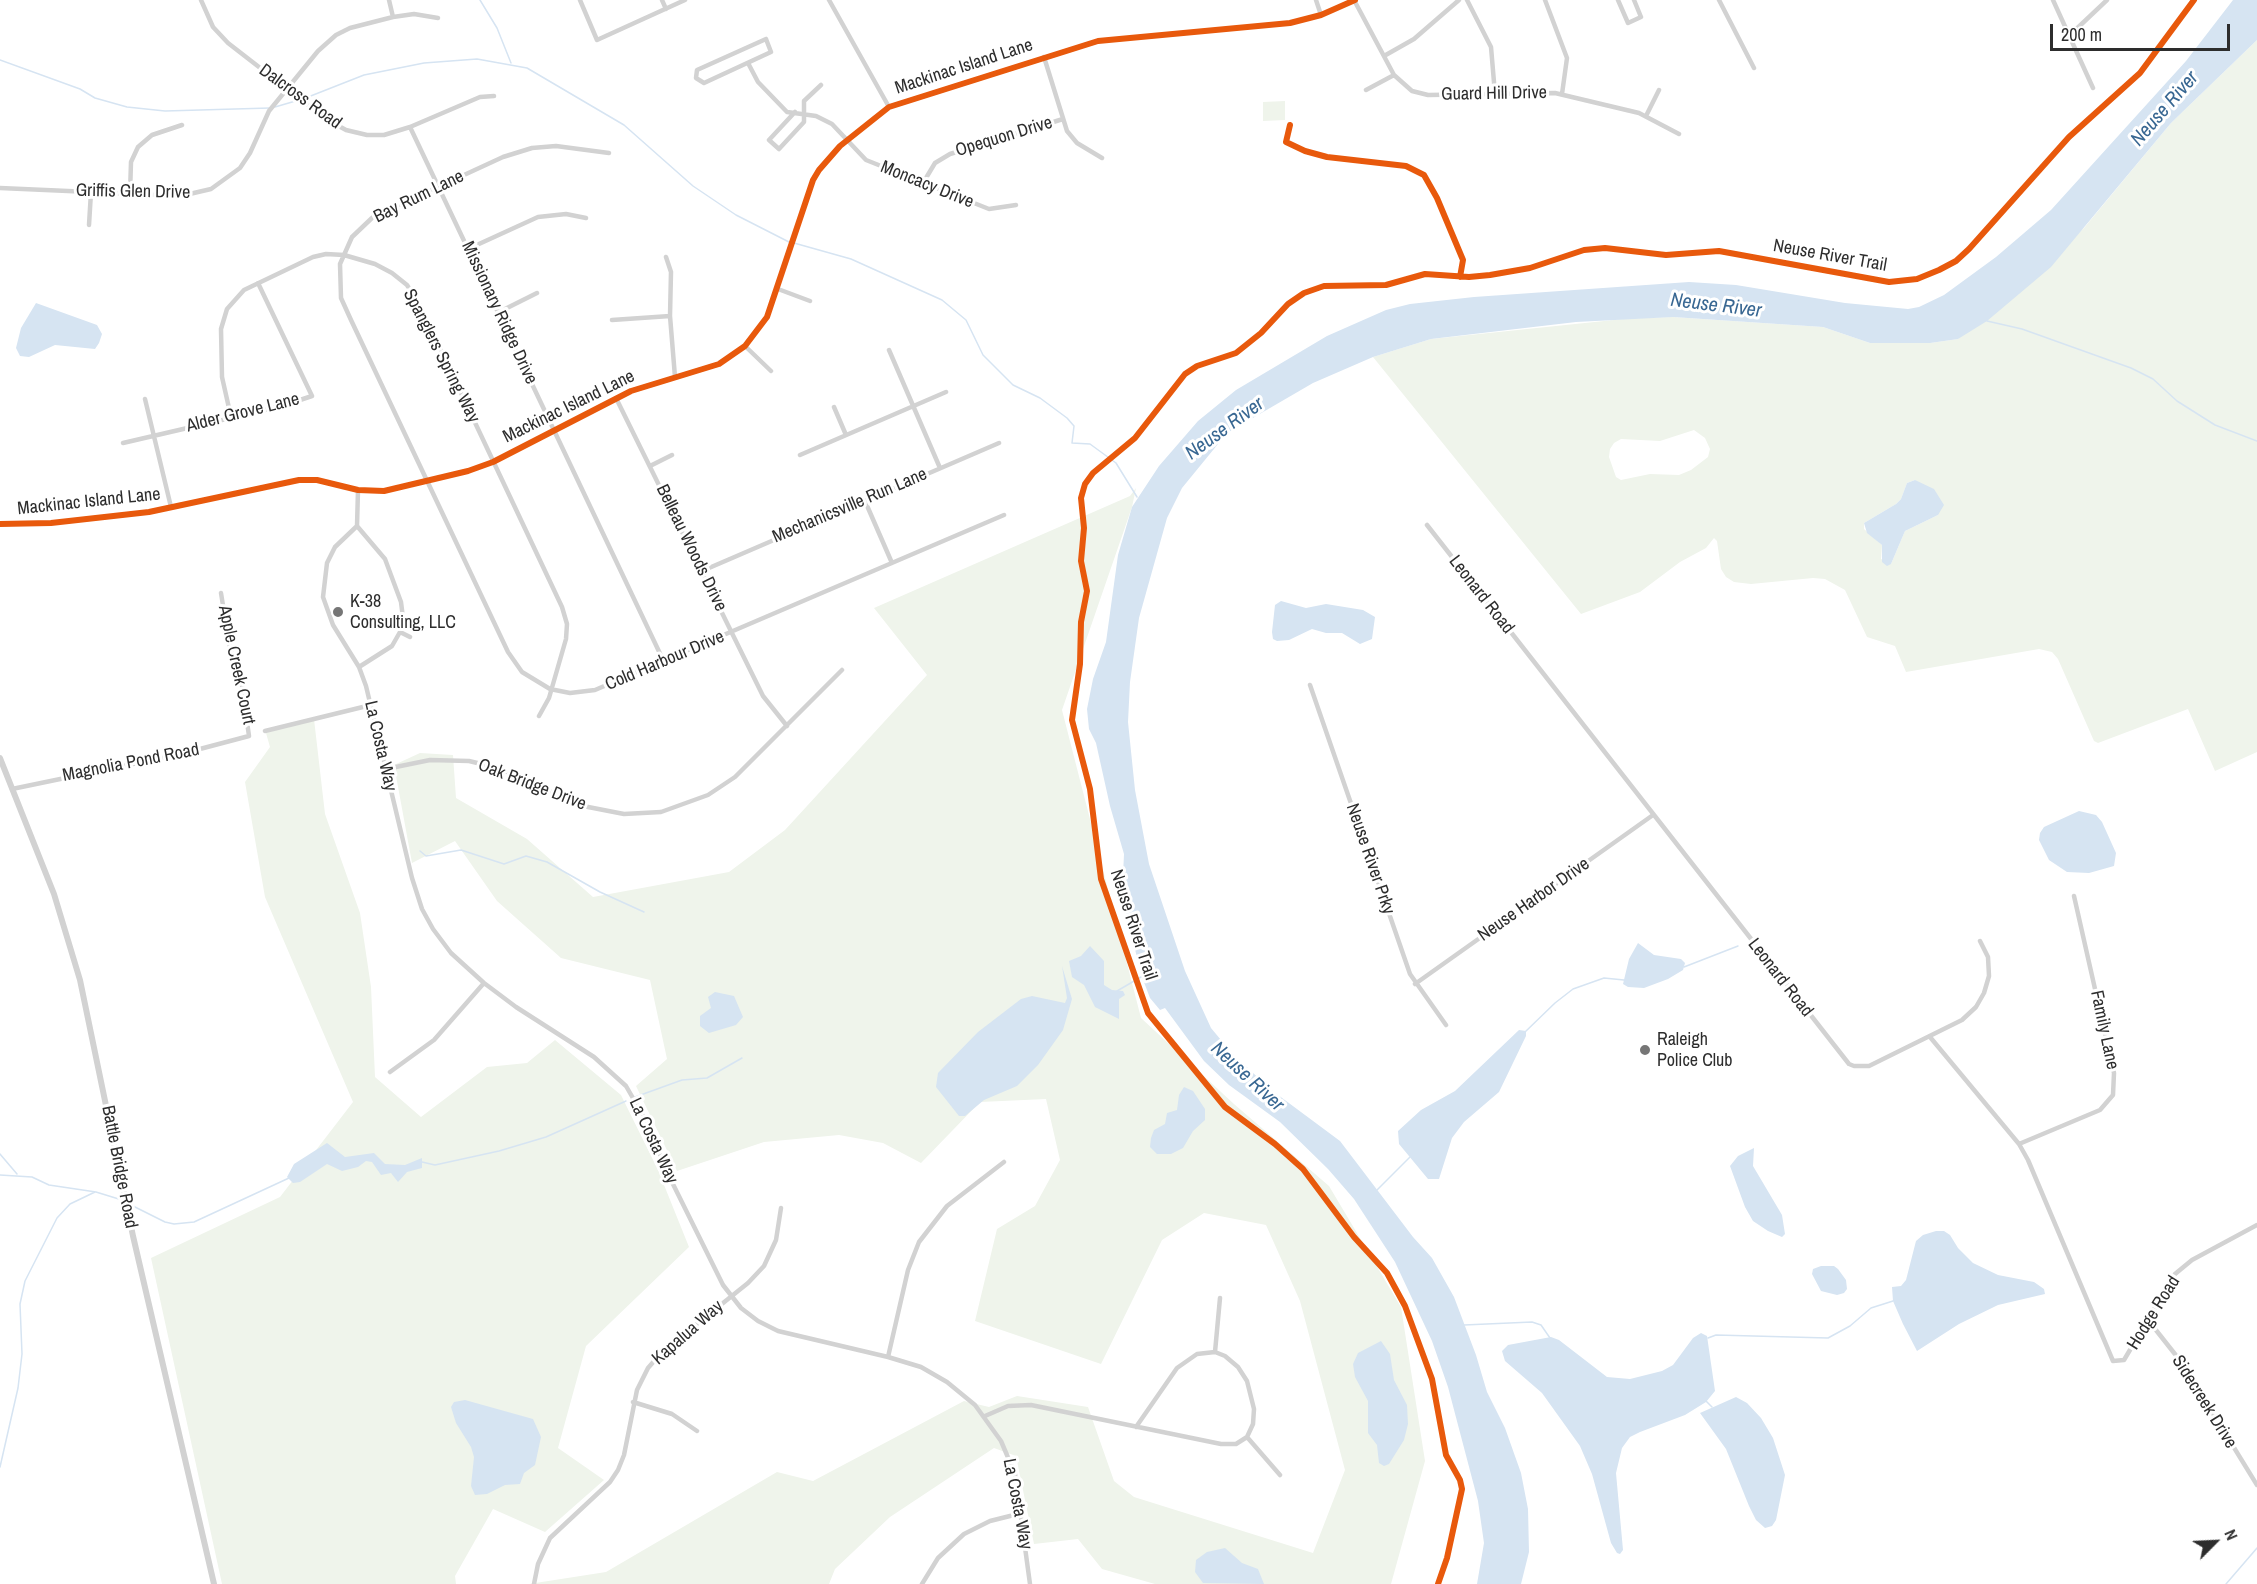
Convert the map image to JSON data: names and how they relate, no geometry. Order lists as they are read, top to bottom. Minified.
{"streets":{"street":["Mackinac Island Lane","Guard Hill Drive","Dalcross Road","Opequon Drive","Moncacy Drive","Griffis Glen Drive","Bay Rum Lane","Missionary Ridge Drive","Spanglers Spring Way","Alder Grove Lane","Mechanicsville Run Lane","Belleau Woods Drive","Leonard Road","Cold Harbour Drive","Apple Creek Court","La Costa Way","Magnolia Pond Road","Oak Bridge Drive","Neuse River Prky","Neuse Harbor Drive","Family Lane","Battle Bridge Road","Hodge Road","Kapalua Way","Sidecreek Drive"],"cycle path":["Neuse River Trail"]},"crossings":[["Mackinac Island Lane","Guard Hill Drive"],["Mackinac Island Lane","Moncacy Drive"],["Mackinac Island Lane","Bay Rum Lane"],["Mackinac Island Lane","Missionary Ridge Drive"],["Mackinac Island Lane","Spanglers Spring Way"],["Mackinac Island Lane","Belleau Woods Drive"],["Mackinac Island Lane","Cold Harbour Drive"],["Dalcross Road","Griffis Glen Drive"],["Dalcross Road","Missionary Ridge Drive"],["Opequon Drive","Moncacy Drive"],["Bay Rum Lane","Missionary Ridge Drive"],["Bay Rum Lane","Spanglers Spring Way"],["Bay Rum Lane","Cold Harbour Drive"],["Missionary Ridge Drive","Cold Harbour Drive"],["Spanglers Spring Way","Alder Grove Lane"],["Spanglers Spring Way","Cold Harbour Drive"],["Mechanicsville Run Lane","Belleau Woods Drive"],["Belleau Woods Drive","Cold Harbour Drive"],["Belleau Woods Drive","Oak Bridge Drive"],["Leonard Road","Neuse Harbor Drive"],["Apple Creek Court","Magnolia Pond Road"],["La Costa Way","Oak Bridge Drive"],["La Costa Way","Kapalua Way"],["Magnolia Pond Road","Battle Bridge Road"],["Neuse River Prky","Neuse Harbor Drive"],["Family Lane","Hodge Road"],["Hodge Road","Sidecreek Drive"]],"water":["Neuse River"],"places":["K-38 Consulting, LLC","Raleigh Police Club"],"scale_bar":"200 m","north":"top right"}
